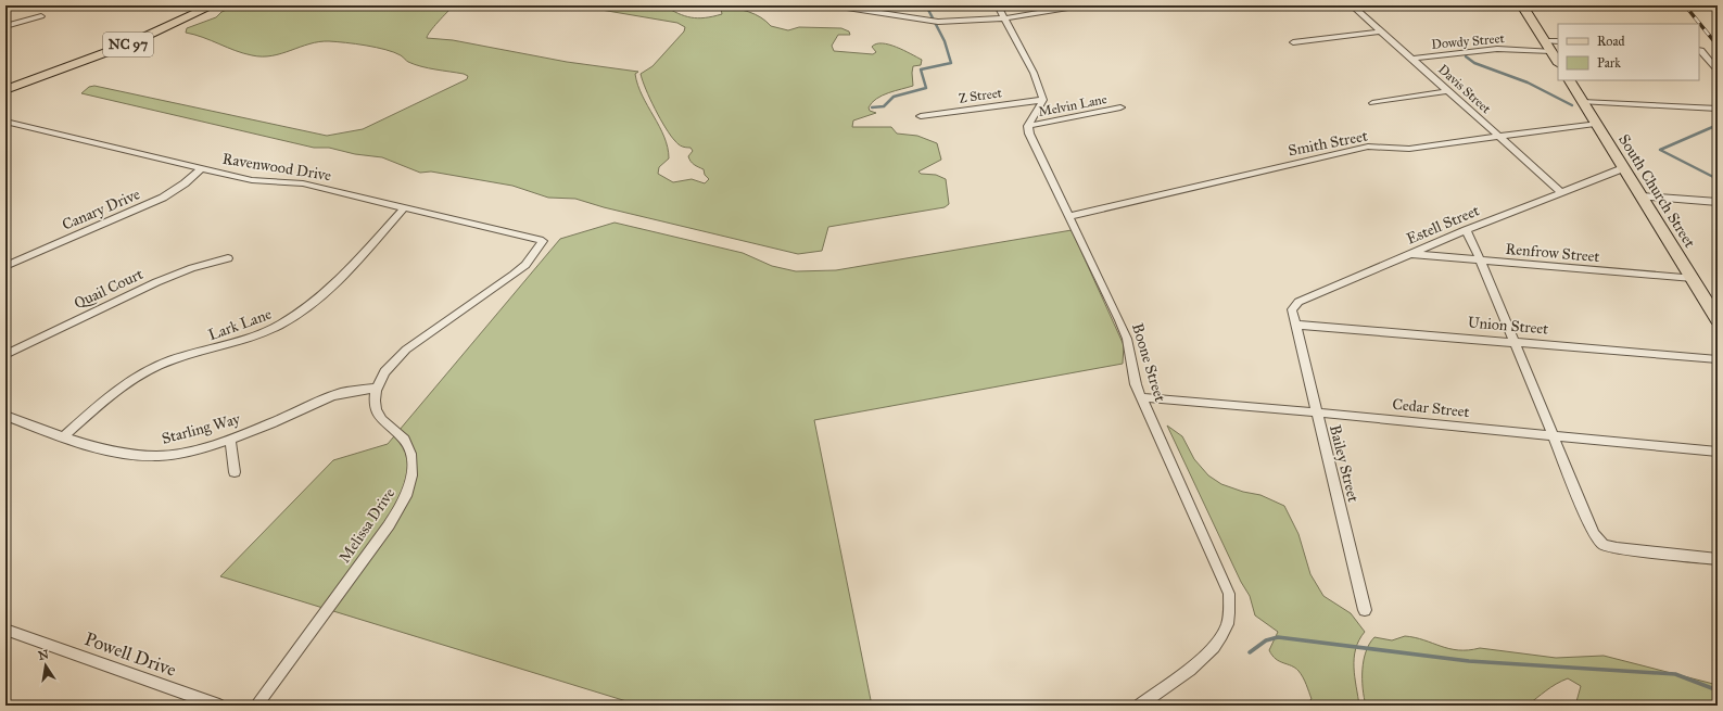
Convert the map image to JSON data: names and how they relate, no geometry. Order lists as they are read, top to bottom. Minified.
{"streets":{"main road":["NC 97","South Church Street"],"street":["Dowdy Street","Davis Street","Z Street","Melvin Lane","Smith Street","Ravenwood Drive","Canary Drive","Estell Street","Renfrow Street","Quail Court","Lark Lane","Union Street","Boone Street","Cedar Street","Starling Way","Bailey Street","Melissa Drive","Powell Drive"]},"crossings":[["Dowdy Street","Davis Street"],["Davis Street","Smith Street"],["Davis Street","Estell Street"],["Melvin Lane","Boone Street"],["Smith Street","South Church Street"],["Smith Street","Boone Street"],["Ravenwood Drive","Canary Drive"],["Ravenwood Drive","Lark Lane"],["Ravenwood Drive","Melissa Drive"],["South Church Street","Estell Street"],["South Church Street","Renfrow Street"],["Estell Street","Renfrow Street"],["Estell Street","Union Street"],["Estell Street","Bailey Street"],["Lark Lane","Starling Way"],["Union Street","Bailey Street"],["Boone Street","Cedar Street"],["Cedar Street","Bailey Street"],["Starling Way","Melissa Drive"]],"legend":["Road","Park"],"north":"top"}
